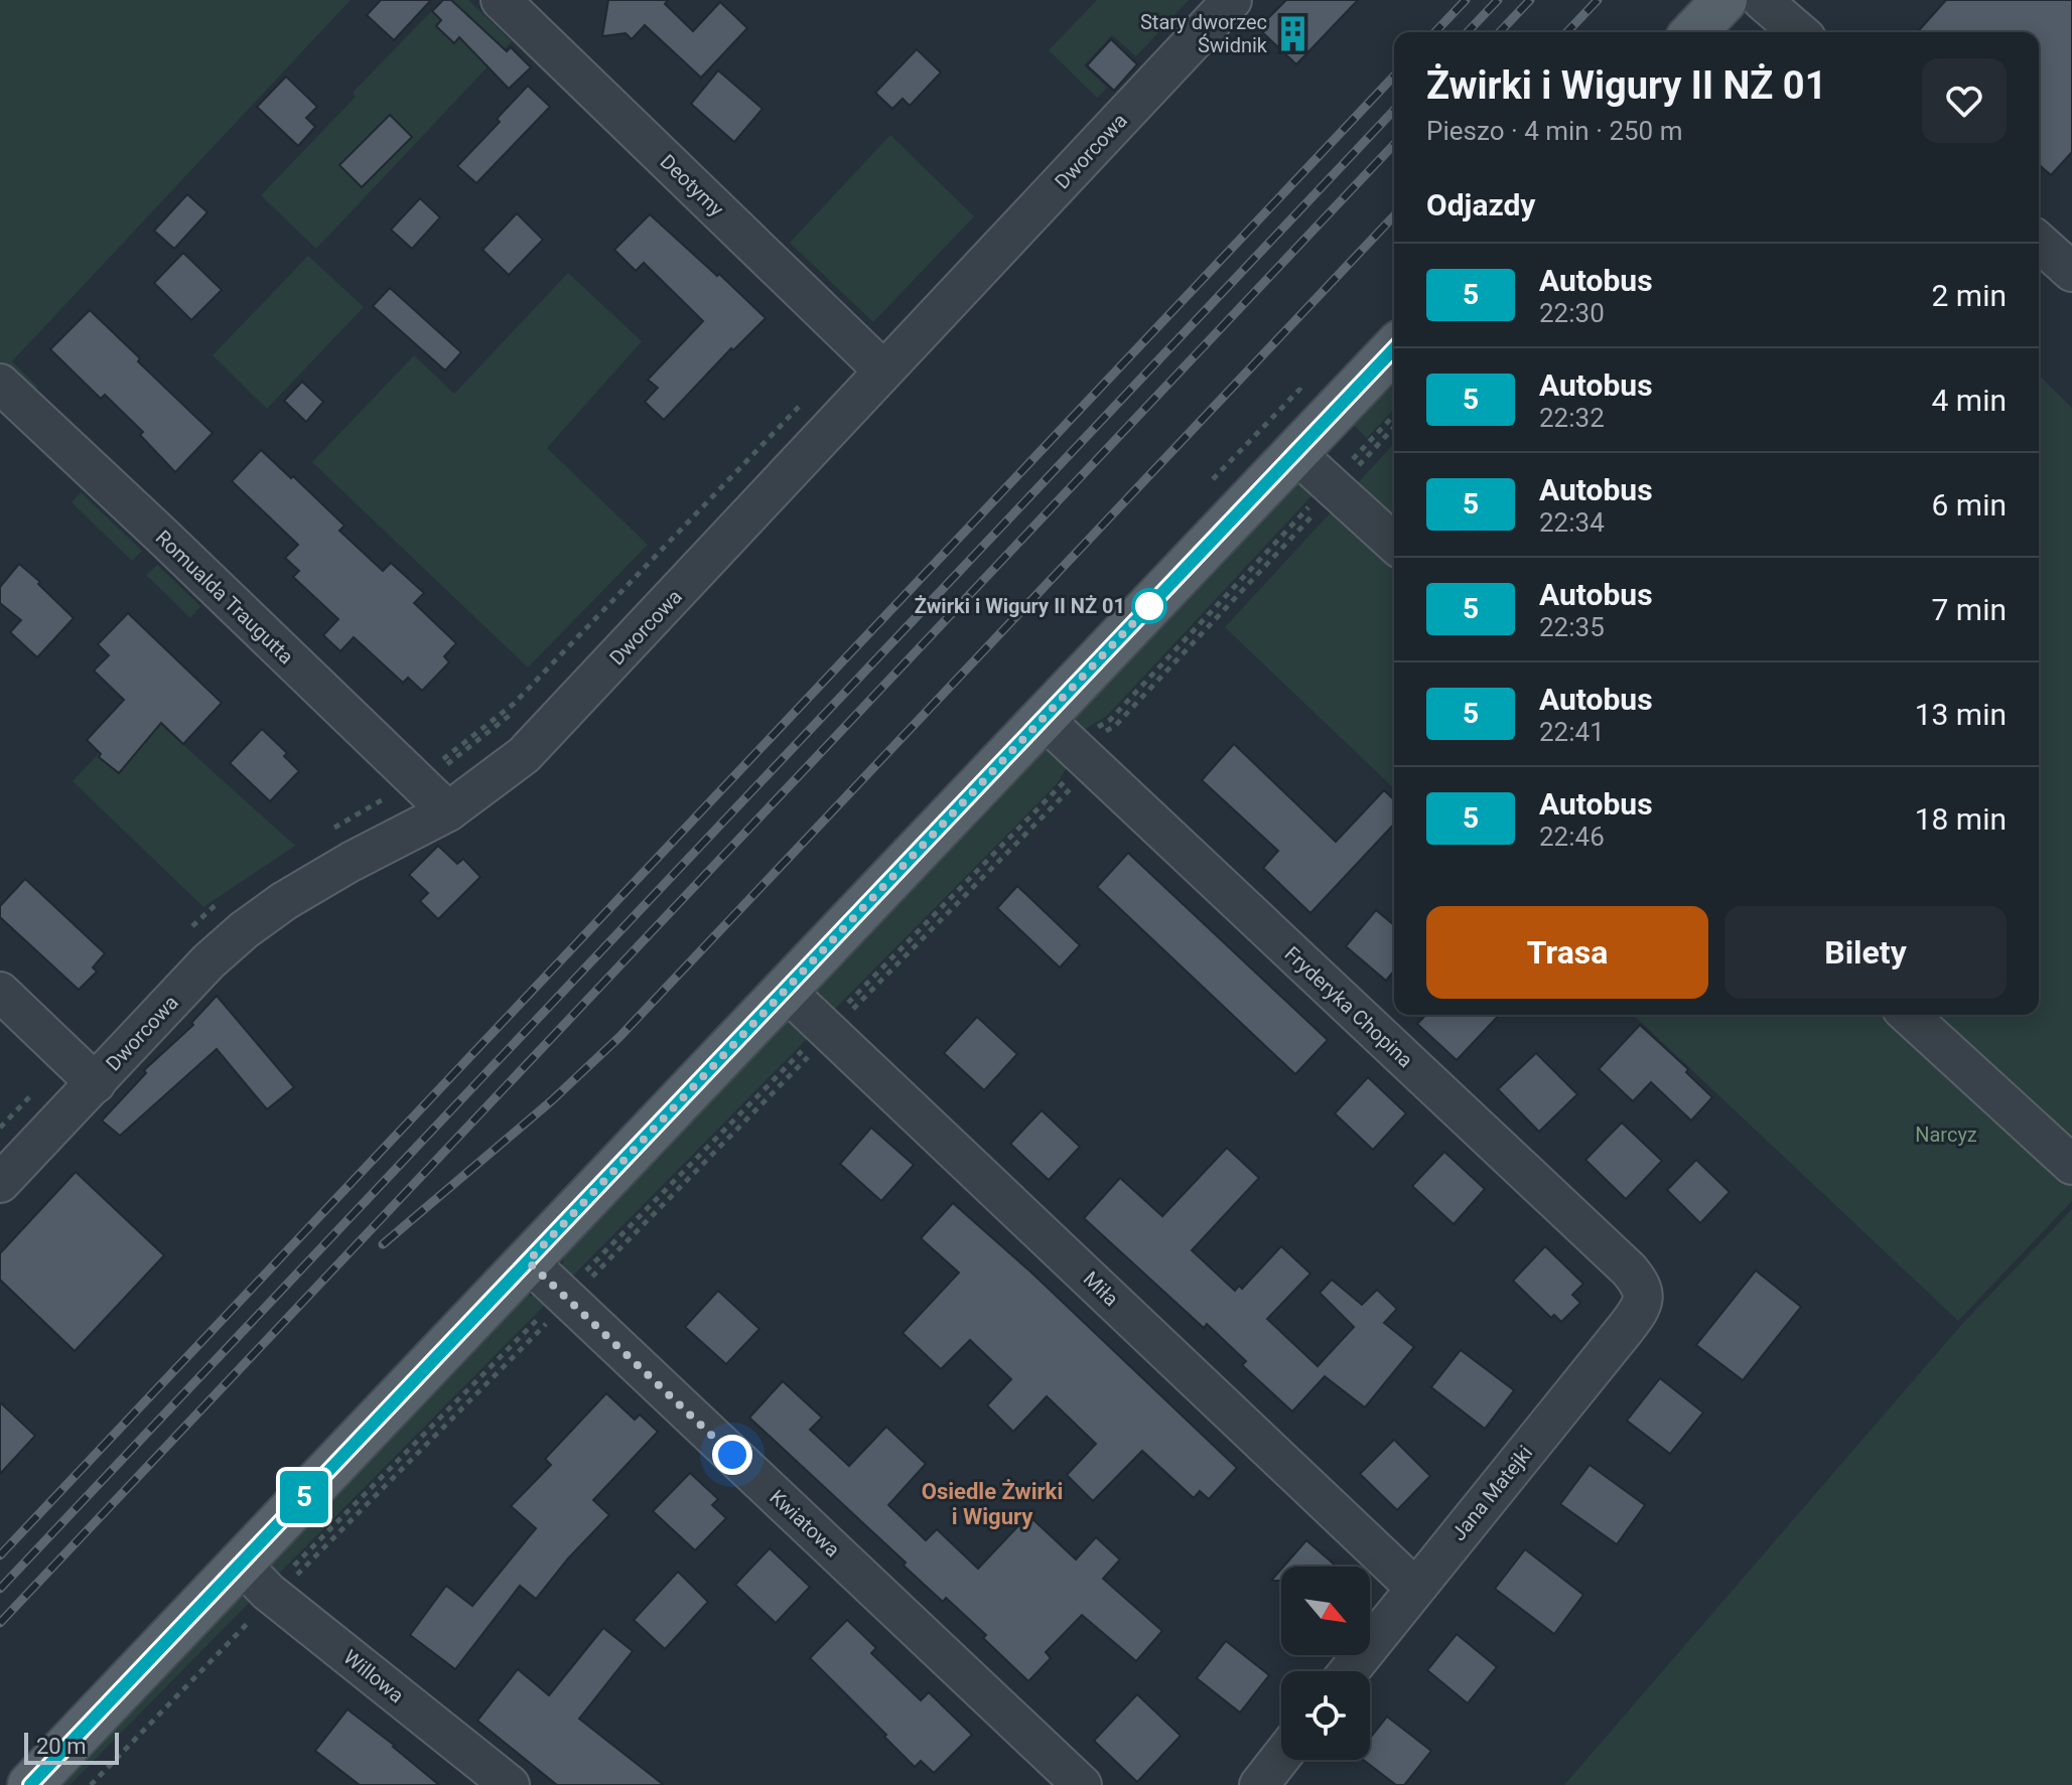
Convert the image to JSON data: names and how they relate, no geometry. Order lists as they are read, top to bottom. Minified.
{"streets":{"street":["Dworcowa","Deotymy","Romualda Traugutta","Fryderyka Chopina","Miła","Jana Matejki","Kwiatowa","Willowa"]},"crossings":[["Dworcowa","Deotymy"],["Dworcowa","Romualda Traugutta"],["Fryderyka Chopina","Jana Matejki"],["Miła","Jana Matejki"]],"districts":["Osiedle Żwirki i Wigury"],"parks":["Narcyz"],"places":{"building":["Stary dworzec Świdnik"],"other":["Żwirki i Wigury II NŻ 01"]},"lines":["bus line 5"],"scale_bar":"20 m","north":"bottom right","page":{"on_map":"5","heading":[["Żwirki i Wigury II NŻ 01","Pieszo · 4 min · 250 m"],"Odjazdy"],"list":[{"mark":"5","name":"Autobus","note":"22:30","value":"2 min"},{"mark":"5","name":"Autobus","note":"22:32","value":"4 min"},{"mark":"5","name":"Autobus","note":"22:34","value":"6 min"},{"mark":"5","name":"Autobus","note":"22:35","value":"7 min"},{"mark":"5","name":"Autobus","note":"22:41","value":"13 min"},{"mark":"5","name":"Autobus","note":"22:46","value":"18 min"}],"buttons":["Trasa","Bilety"],"scale":"20 m"}}
